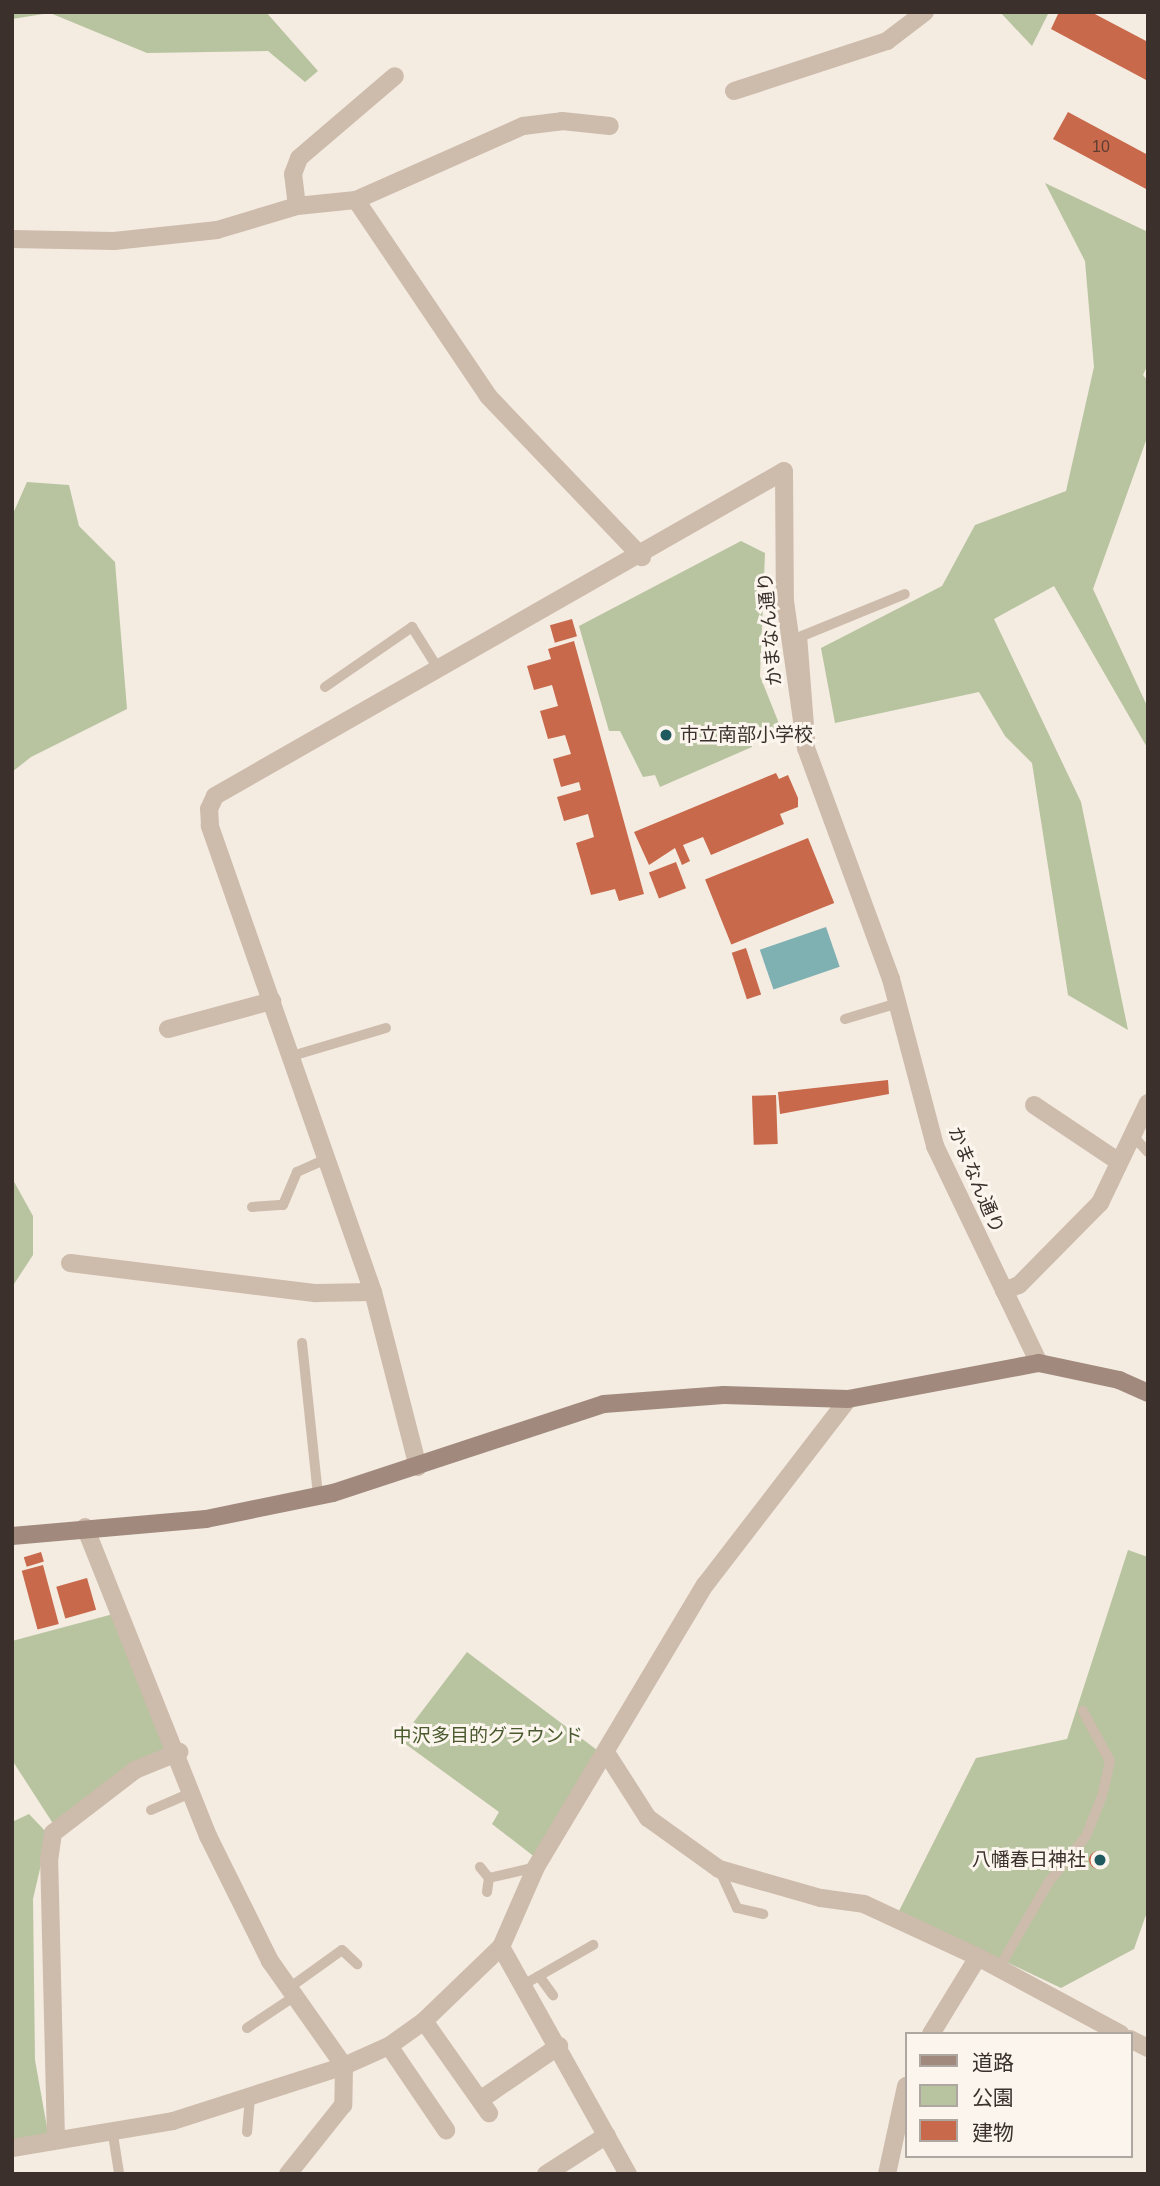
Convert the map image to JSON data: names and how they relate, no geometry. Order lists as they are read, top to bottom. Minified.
{"streets":{"street":["かまなん通り"]},"parks":["中沢多目的グラウンド"],"places":["市立南部小学校","八幡春日神社"],"house_numbers":["10"],"legend":["道路","公園","建物"]}
